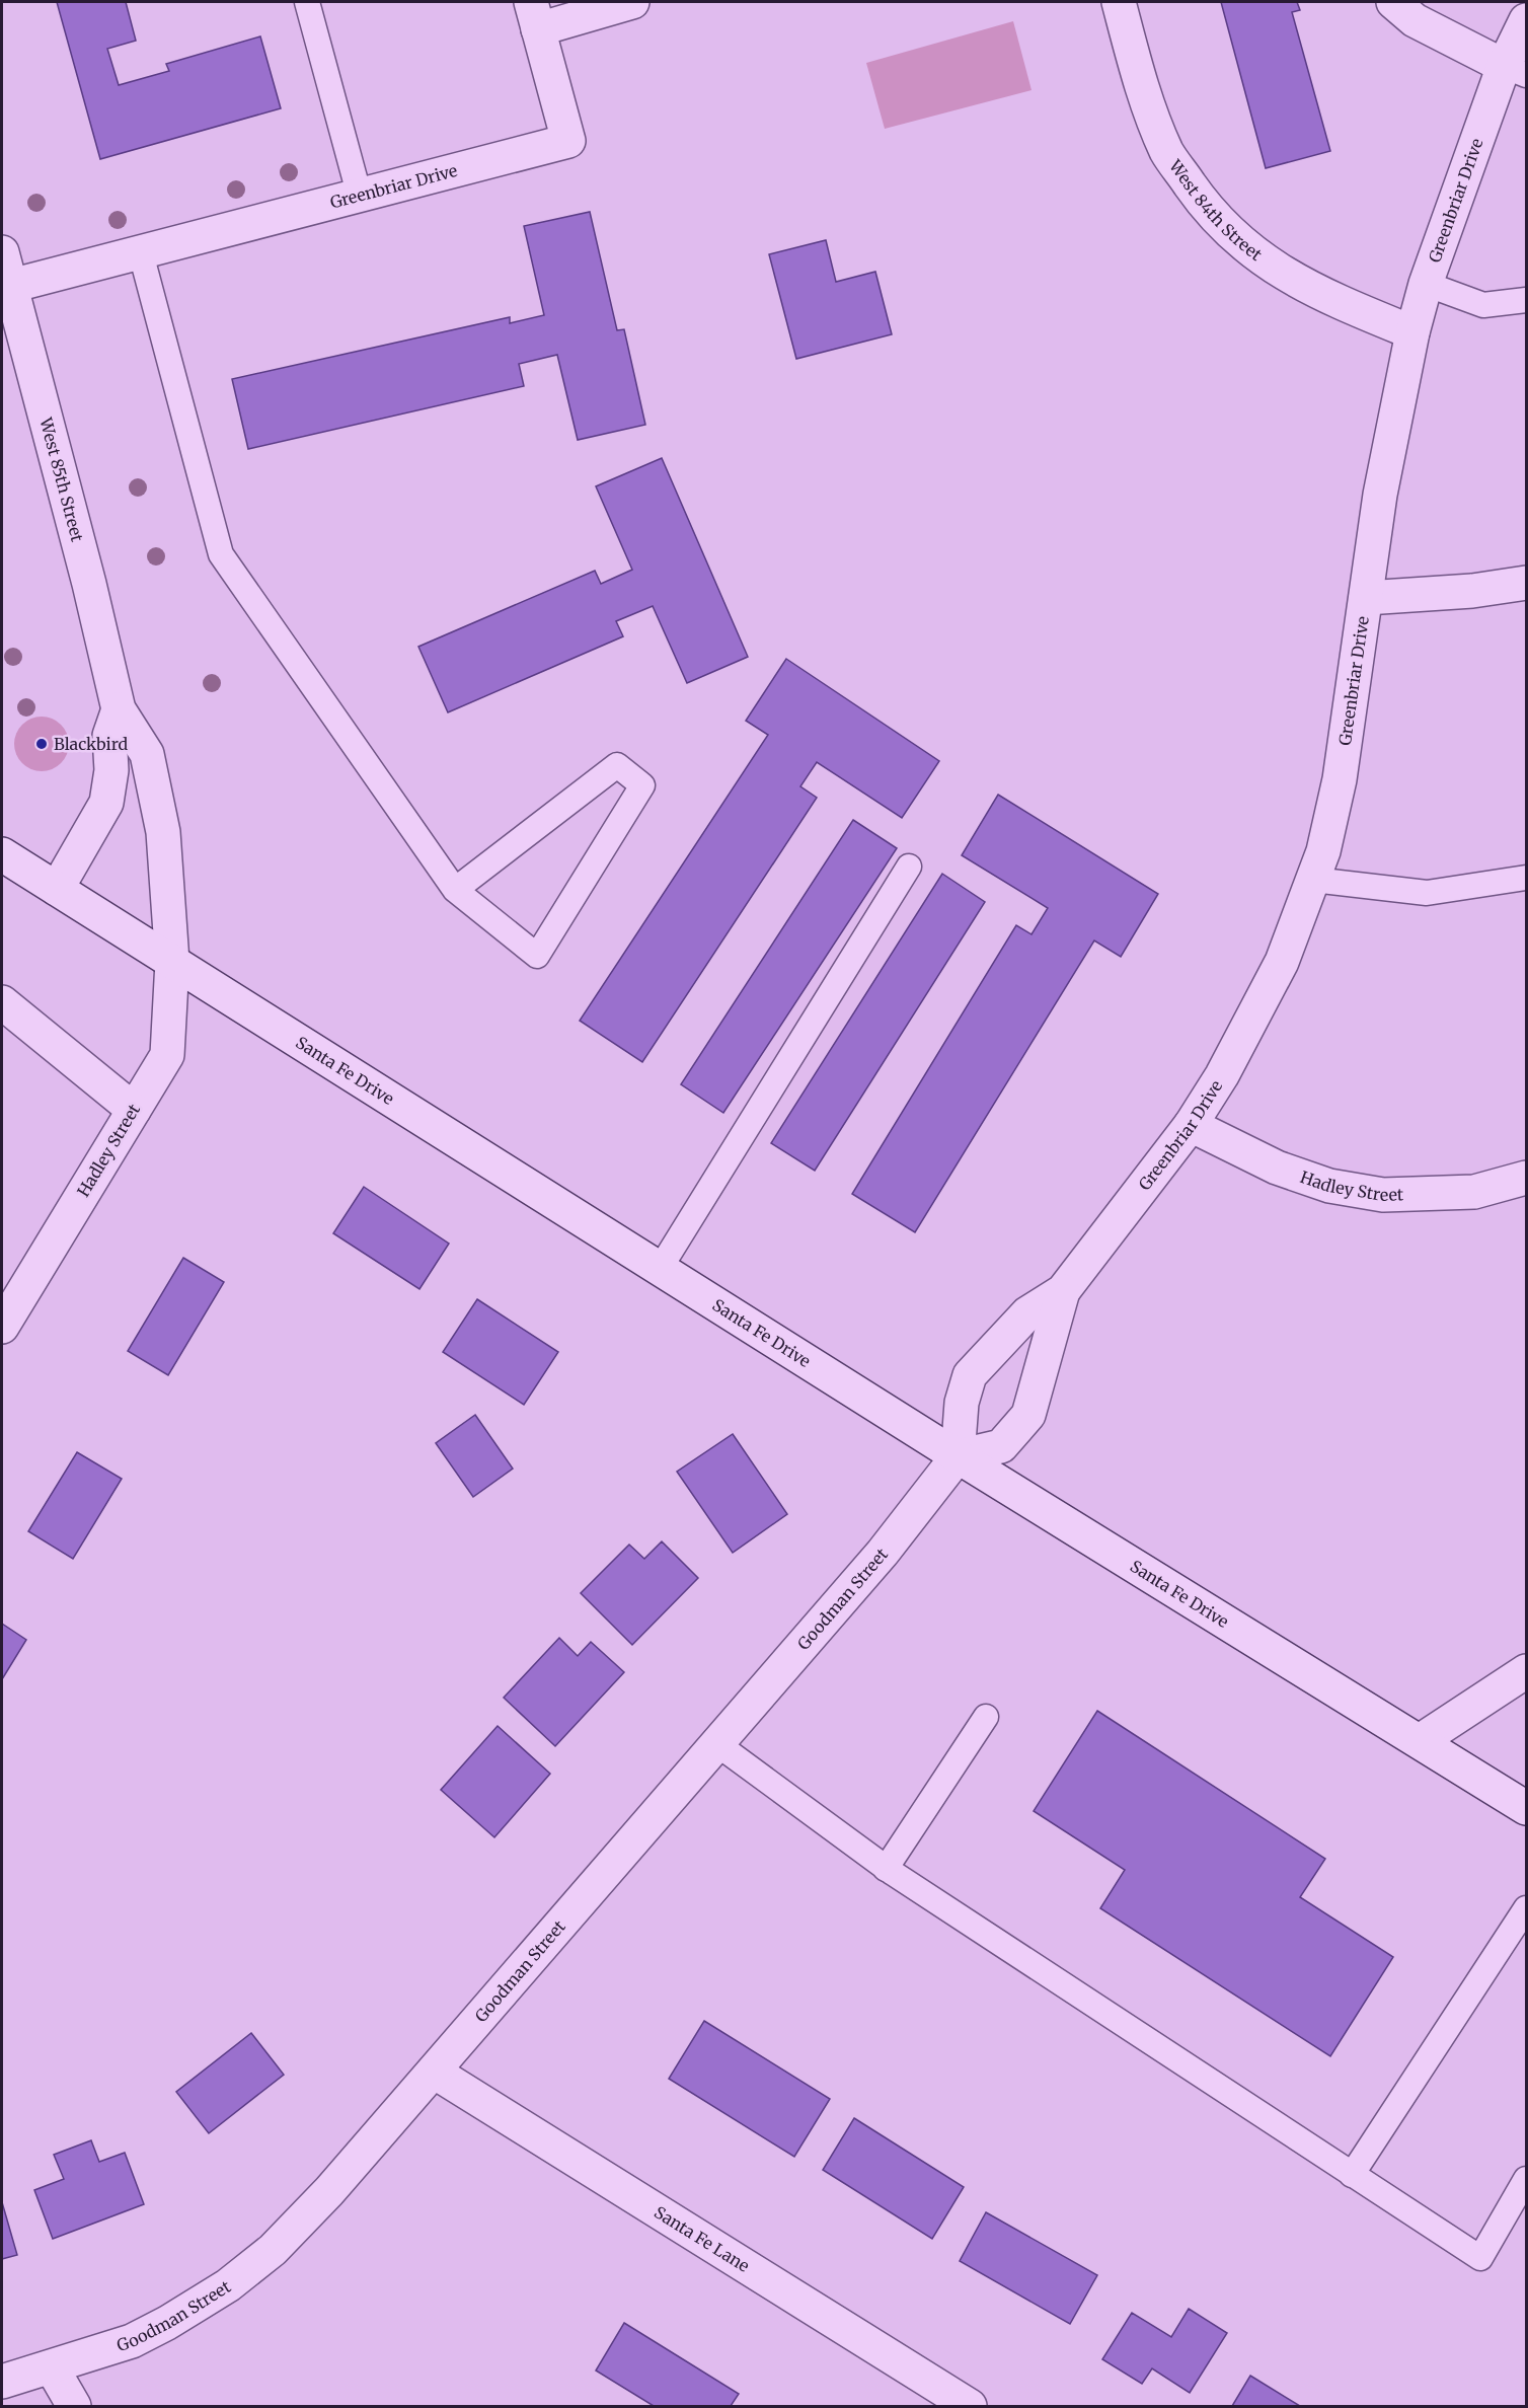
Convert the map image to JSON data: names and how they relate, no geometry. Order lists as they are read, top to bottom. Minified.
{"streets":{"street":["Greenbriar Drive","West 84th Street","West 85th Street","Santa Fe Drive","Hadley Street","Goodman Street","Santa Fe Lane"]},"crossings":[["Greenbriar Drive","West 84th Street"],["Greenbriar Drive","West 85th Street"],["Greenbriar Drive","Santa Fe Drive"],["Greenbriar Drive","Hadley Street"],["Greenbriar Drive","Goodman Street"],["West 85th Street","Santa Fe Drive"],["West 85th Street","Hadley Street"],["Santa Fe Drive","Hadley Street"],["Santa Fe Drive","Goodman Street"],["Goodman Street","Santa Fe Lane"]],"places":["Blackbird"]}
